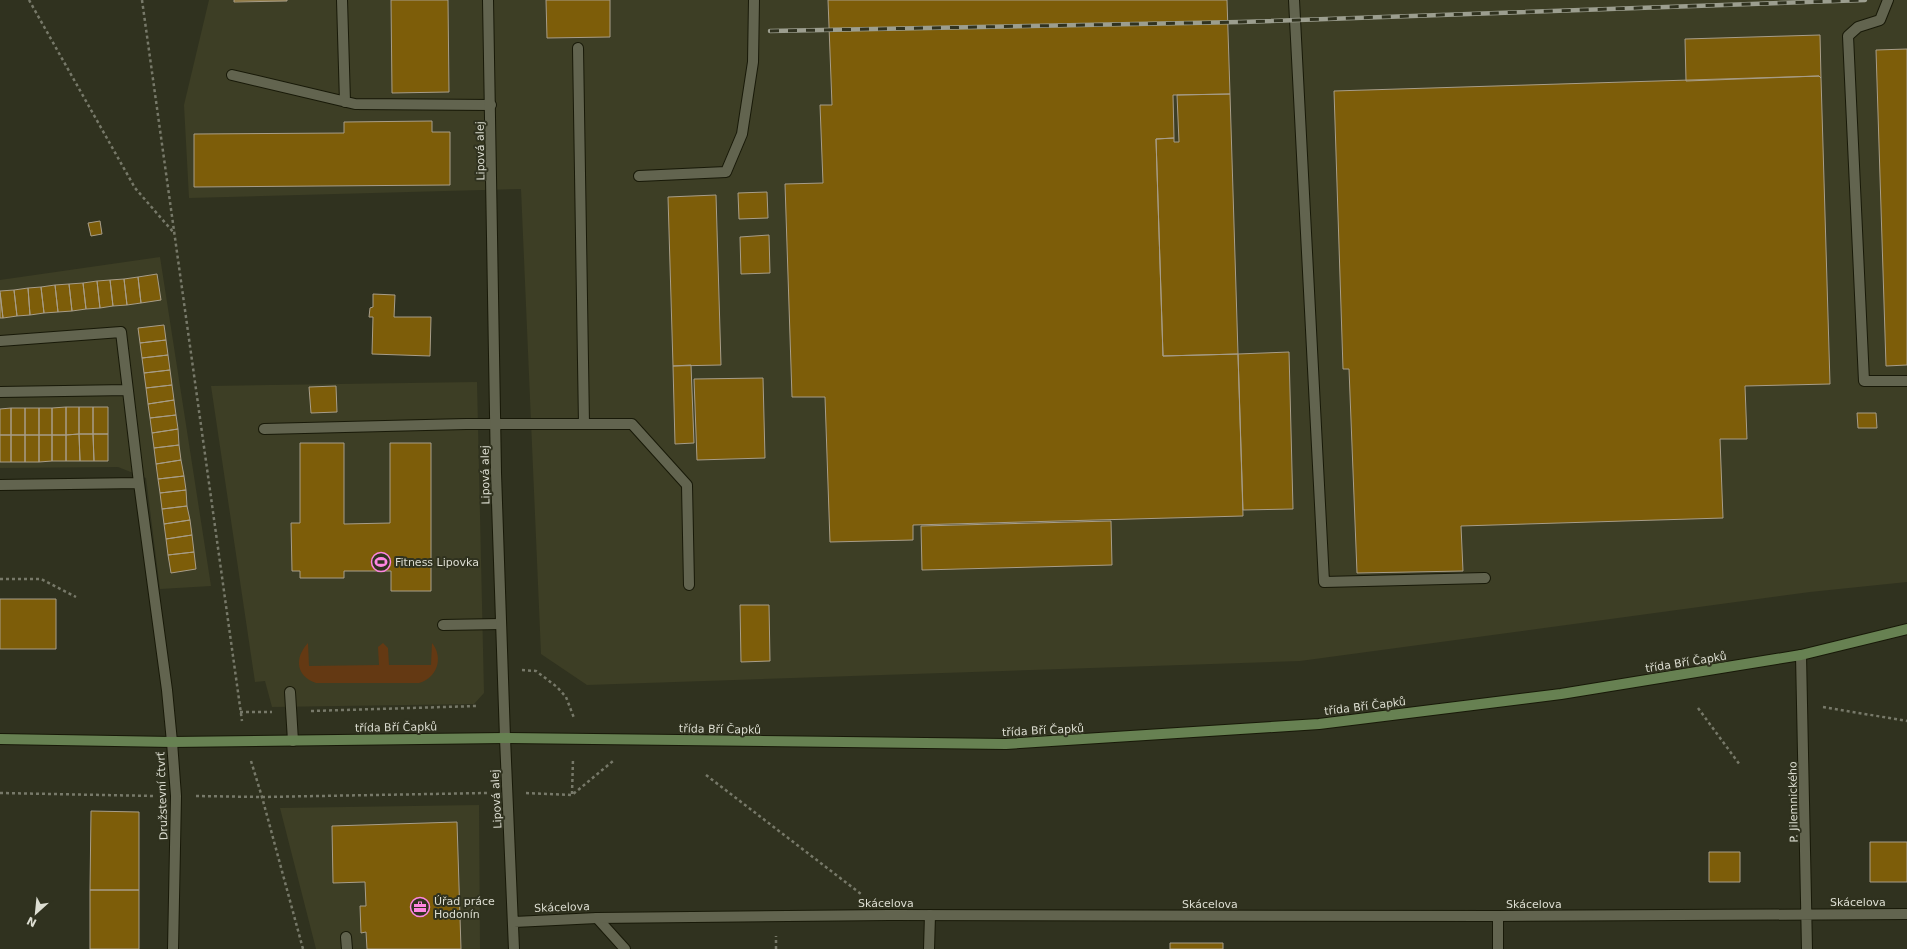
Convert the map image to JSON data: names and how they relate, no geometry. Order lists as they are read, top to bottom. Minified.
{"streets":{"street":["Lipová alej","třída Bří Čapků","Družstevní čtvrť","P. Jilemnického","Skácelova"]},"crossings":[["Lipová alej","třída Bří Čapků"],["Lipová alej","Skácelova"],["třída Bří Čapků","Družstevní čtvrť"],["třída Bří Čapků","P. Jilemnického"],["P. Jilemnického","Skácelova"]],"places":{"sports":["Fitness Lipovka"],"office":["Úřad práce Hodonín"]},"north":"bottom left"}
